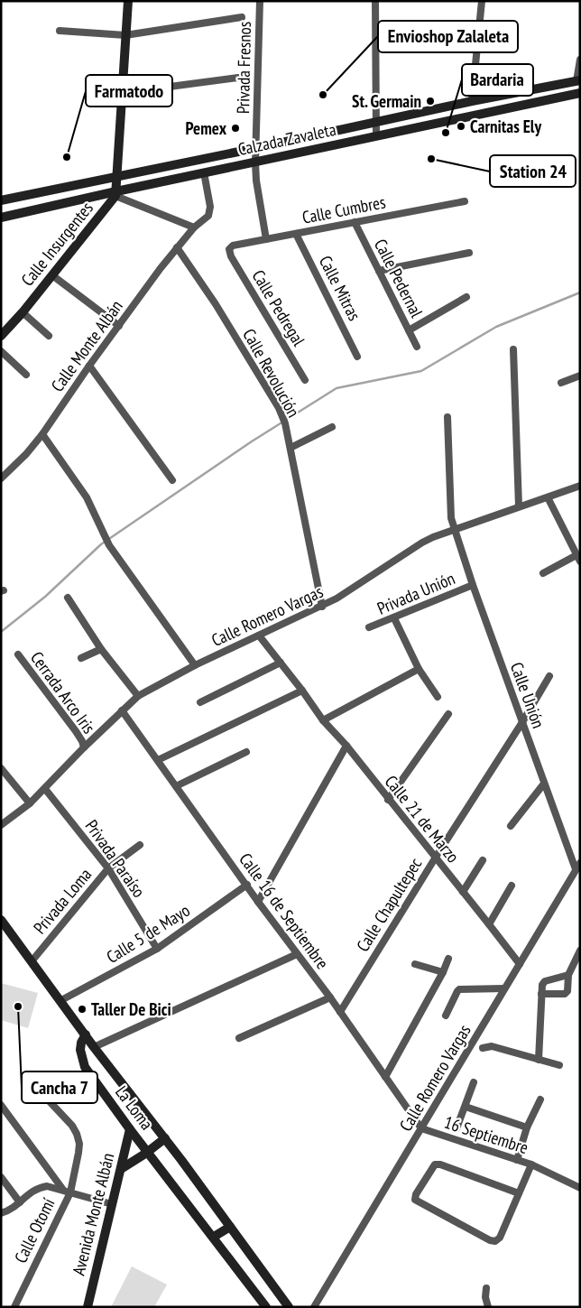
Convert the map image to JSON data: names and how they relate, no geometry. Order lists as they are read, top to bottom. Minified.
{"streets":{"main road":["Calzada Zavaleta","Calle Insurgentes","La Loma","Avenida Monte Albán"],"street":["Privada Fresnos","Calle Cumbres","Calle Pedernal","Calle Mitras","Calle Pedregal","Calle Monte Albán","Calle Revolución","Privada Unión","Calle Romero Vargas","Cerrada Arco Iris","Calle Unión","Calle 21 de Marzo","Privada Paraíso","Privada Loma","Calle Chapultepec","Calle 16 de Septiembre","Calle 5 de Mayo","16 Septiembre","Calle Otomí"]},"crossings":[["Privada Fresnos","Calzada Zavaleta"],["Privada Fresnos","Calle Cumbres"],["Calzada Zavaleta","Calle Insurgentes"],["Calzada Zavaleta","Calle Monte Albán"],["Calle Cumbres","Calle Pedernal"],["Calle Cumbres","Calle Mitras"],["Calle Cumbres","Calle Pedregal"],["Calle Monte Albán","Calle Revolución"],["Calle Revolución","Calle Romero Vargas"],["Privada Unión","Calle Unión"],["Calle Romero Vargas","Cerrada Arco Iris"],["Calle Romero Vargas","Calle Unión"],["Calle Romero Vargas","Calle 21 de Marzo"],["Calle Romero Vargas","Privada Paraíso"],["Calle Romero Vargas","Calle 16 de Septiembre"],["Calle Romero Vargas","16 Septiembre"],["Calle Unión","Calle Chapultepec"],["Calle 21 de Marzo","Calle Chapultepec"],["Privada Paraíso","Privada Loma"],["Privada Paraíso","Calle 5 de Mayo"],["Calle Chapultepec","Calle 16 de Septiembre"],["Calle 16 de Septiembre","Calle 5 de Mayo"],["Calle 16 de Septiembre","16 Septiembre"],["La Loma","Avenida Monte Albán"]],"places":["Envioshop Zalaleta","St. Germain","Carnitas Ely","Pemex","Bardaria","Farmatodo","Station 24","Cancha 7","Taller De Bici"]}
